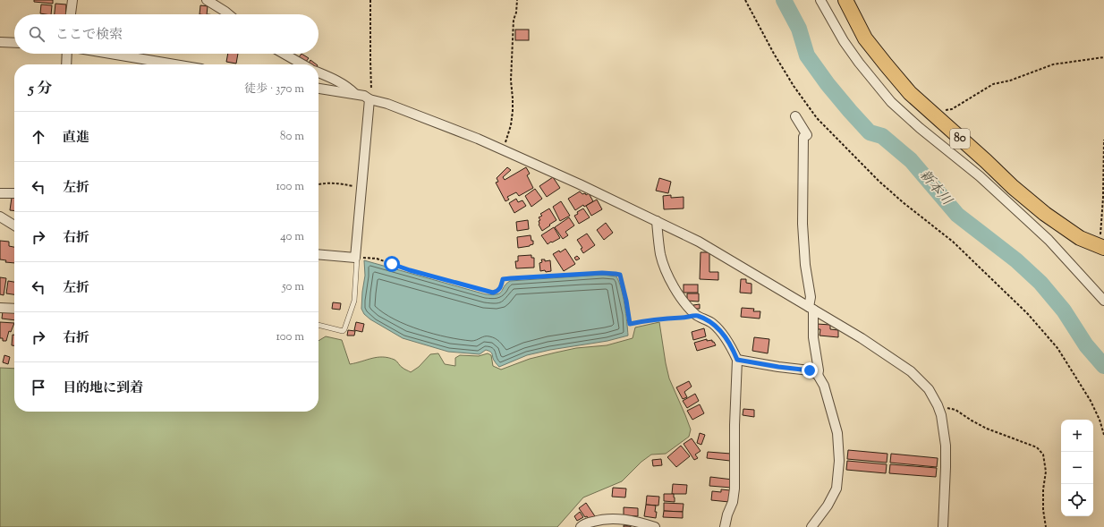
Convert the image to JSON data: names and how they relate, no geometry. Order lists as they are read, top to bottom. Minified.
{"streets":{"main road":["80"]},"water":["新本川"],"page":{"search":"ここで検索","heading":["5 分","徒歩 · 370 m"],"list":[["直進","80 m"],["左折","100 m"],["右折","40 m"],["左折","50 m"],["右折","100 m"],"目的地に到着"],"map_buttons":["+","−"]}}
